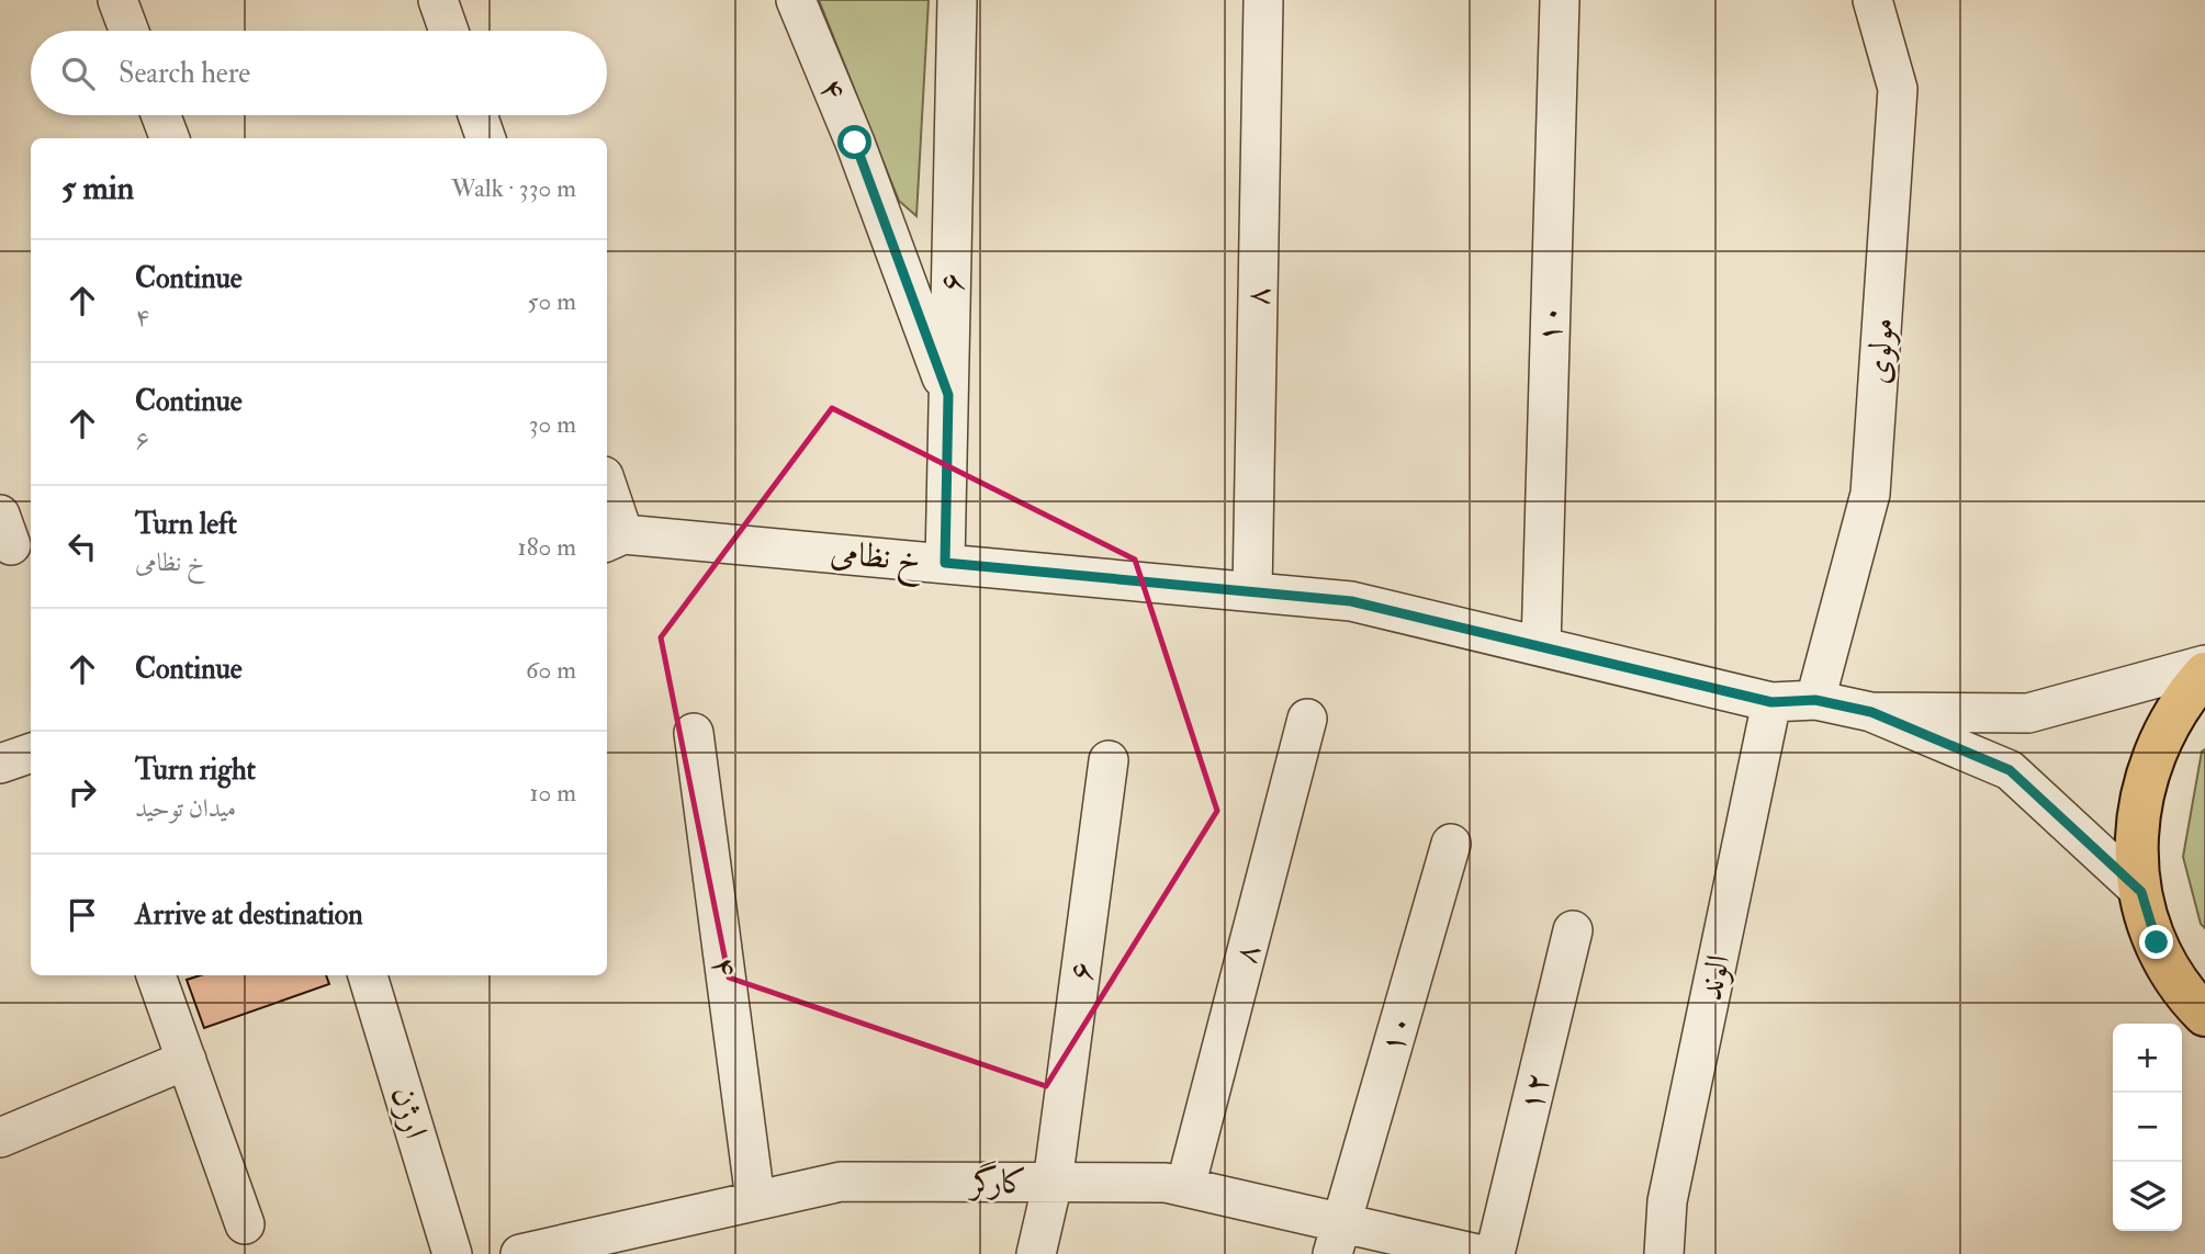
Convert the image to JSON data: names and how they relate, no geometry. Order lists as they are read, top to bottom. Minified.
{"streets":{"street":["۴","۶","۸","۱۰","مولوی","خ نظامی","الوند","۱۲","ارژن","کارگر"]},"crossings":[["۴","۶"],["۴","کارگر"],["۶","خ نظامی"],["۶","کارگر"],["۸","خ نظامی"],["۸","کارگر"],["۱۰","خ نظامی"],["۱۰","کارگر"],["مولوی","خ نظامی"],["خ نظامی","الوند"]],"page":{"search":"Search here","heading":["5 min","Walk · 330 m"],"list":[["Continue","۴","50 m"],["Continue","۶","30 m"],["Turn left","خ نظامی","180 m"],["Continue","60 m"],["Turn right","میدان توحید","10 m"],"Arrive at destination"],"map_buttons":["+","−"]}}
